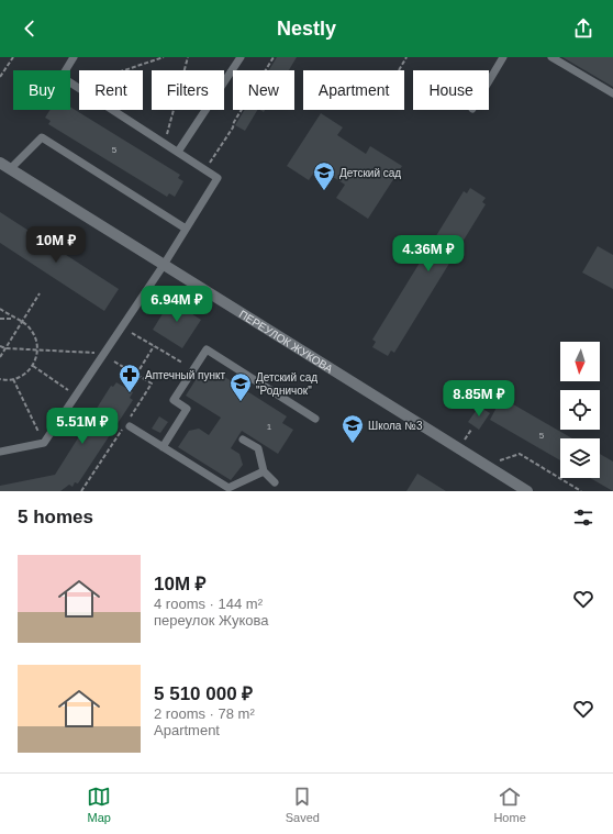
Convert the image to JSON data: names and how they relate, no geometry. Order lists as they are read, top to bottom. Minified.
{"streets":{"street":["ПЕРЕУЛОК ЖУКОВА"]},"places":{"school or university":["Детский сад","Детский сад \"Родничок\"","Школа №3"],"pharmacy":["Аптечный пункт"]},"house_numbers":["5","1","5"],"north":"bottom","page":{"header":"Nestly","chip":["Buy","Rent","Filters","New","Apartment","House"],"price":["10M ₽","4.36M ₽","6.94M ₽","8.85M ₽","5.51M ₽"],"heading":"5 homes","list":[{"name":"10M ₽","note":"4 rooms · 144 m² · переулок Жукова"},{"name":"5 510 000 ₽","note":"2 rooms · 78 m² · Apartment"}],"tabs":["Map","Saved","Home"]}}
